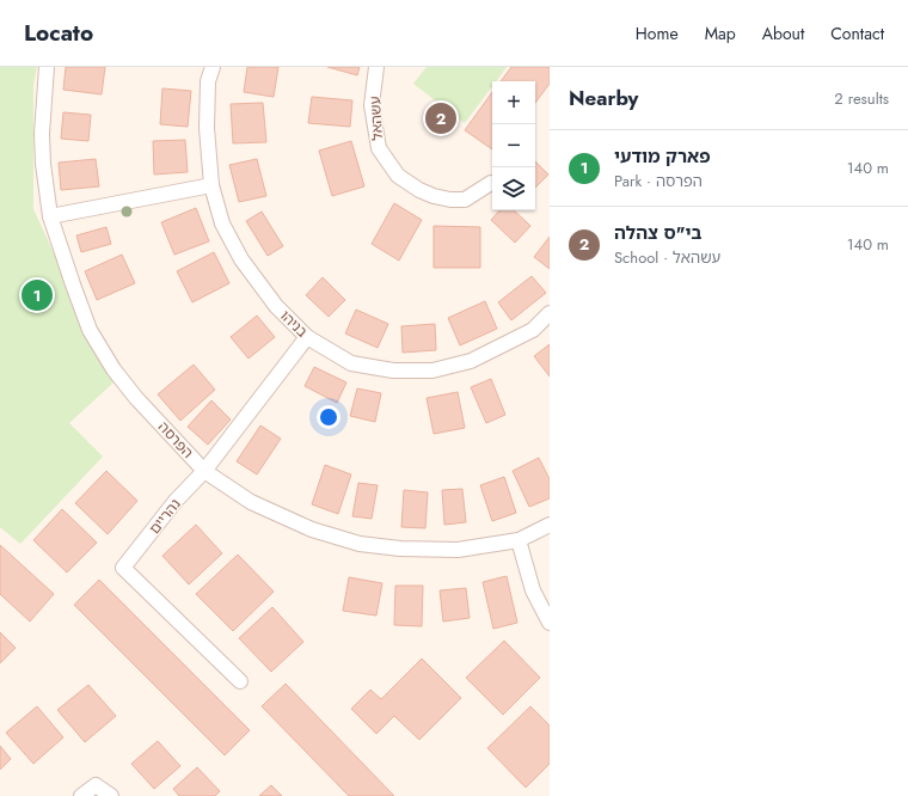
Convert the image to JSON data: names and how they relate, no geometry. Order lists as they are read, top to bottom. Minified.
{"streets":{"street":["עשהאל","בניהו","הפרסה","נהריים"]},"crossings":[["בניהו","נהריים"],["הפרסה","נהריים"]],"page":{"header":"Locato","nav":["Home","Map","About","Contact"],"heading":["Nearby","2 results"],"map_buttons":["+","−"],"pins":["2","1"],"list":[{"mark":"1","name":"פארק מודעי","note":"Park · הפרסה","value":"140 m"},{"mark":"2","name":"בי\"ס צהלה","note":"School · עשהאל","value":"140 m"}]}}
